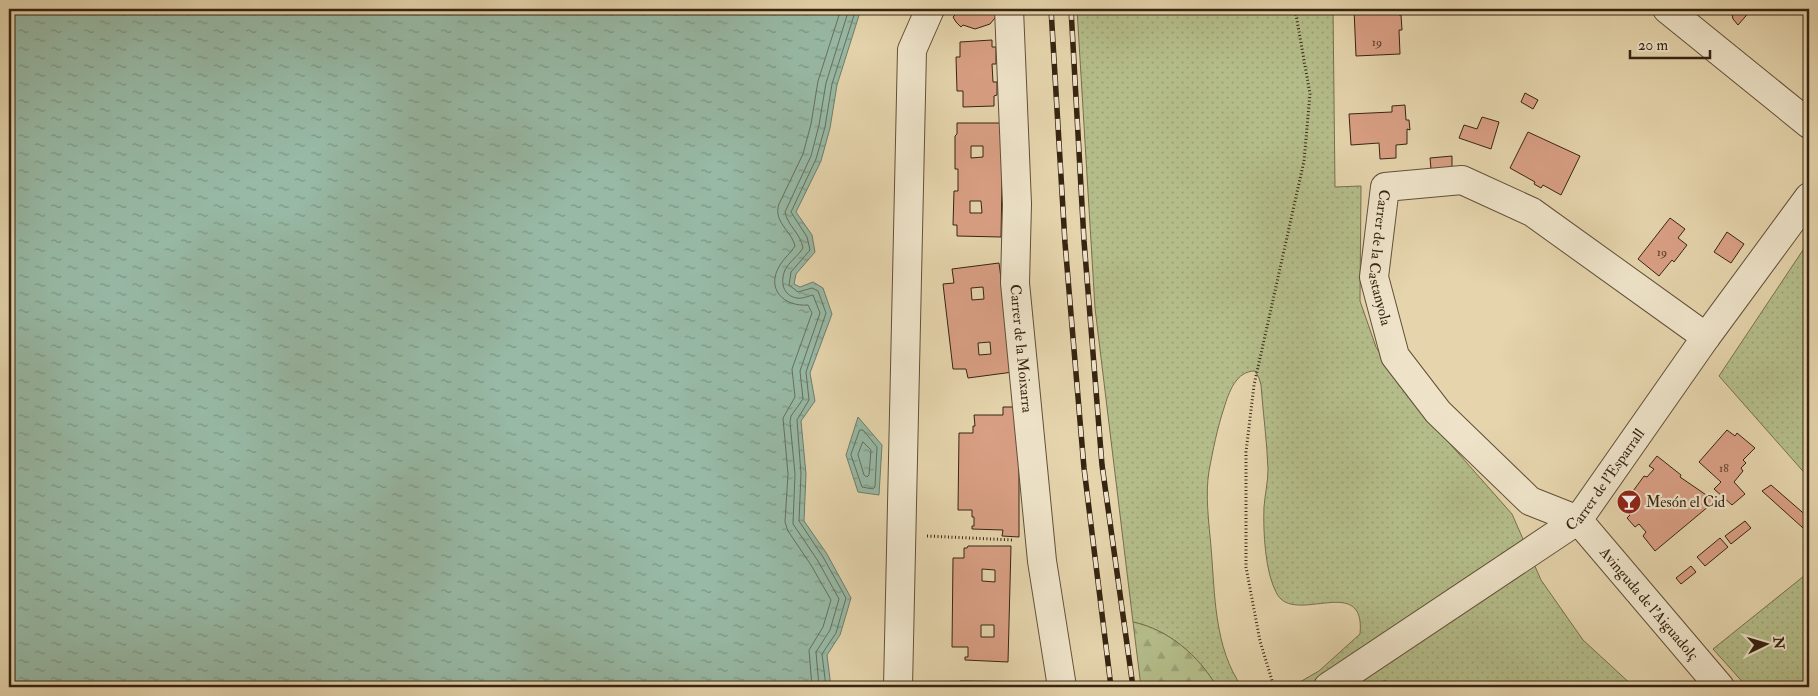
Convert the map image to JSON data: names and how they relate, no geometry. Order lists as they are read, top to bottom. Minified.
{"streets":{"street":["Carrer de la Castanyola","Carrer de la Moixarra","Carrer de l'Esparrall","Avinguda de l'Aiguadolç"]},"crossings":[["Carrer de la Castanyola","Carrer de l'Esparrall"],["Carrer de la Castanyola","Avinguda de l'Aiguadolç"],["Carrer de l'Esparrall","Avinguda de l'Aiguadolç"]],"places":{"bar":["Mesón el Cid"]},"house_numbers":["19","19","18"],"scale_bar":"20 m","north":"right"}
